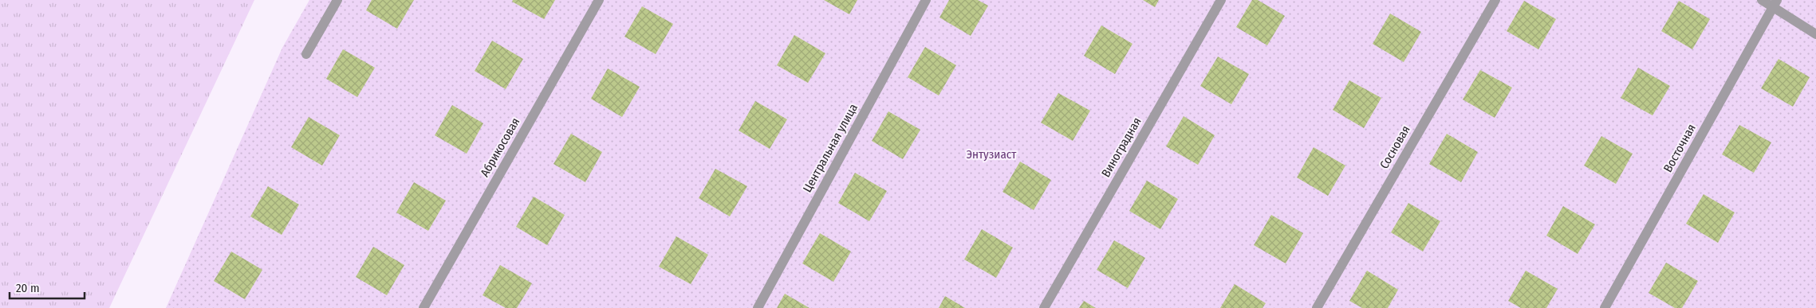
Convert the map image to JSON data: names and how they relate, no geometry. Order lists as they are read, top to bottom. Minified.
{"streets":{"street":["Абрикосовая","Виноградная","Сосновая","Центральная улица","Восточная"]},"parks":["Энтузиаст"],"scale_bar":"20 m"}
